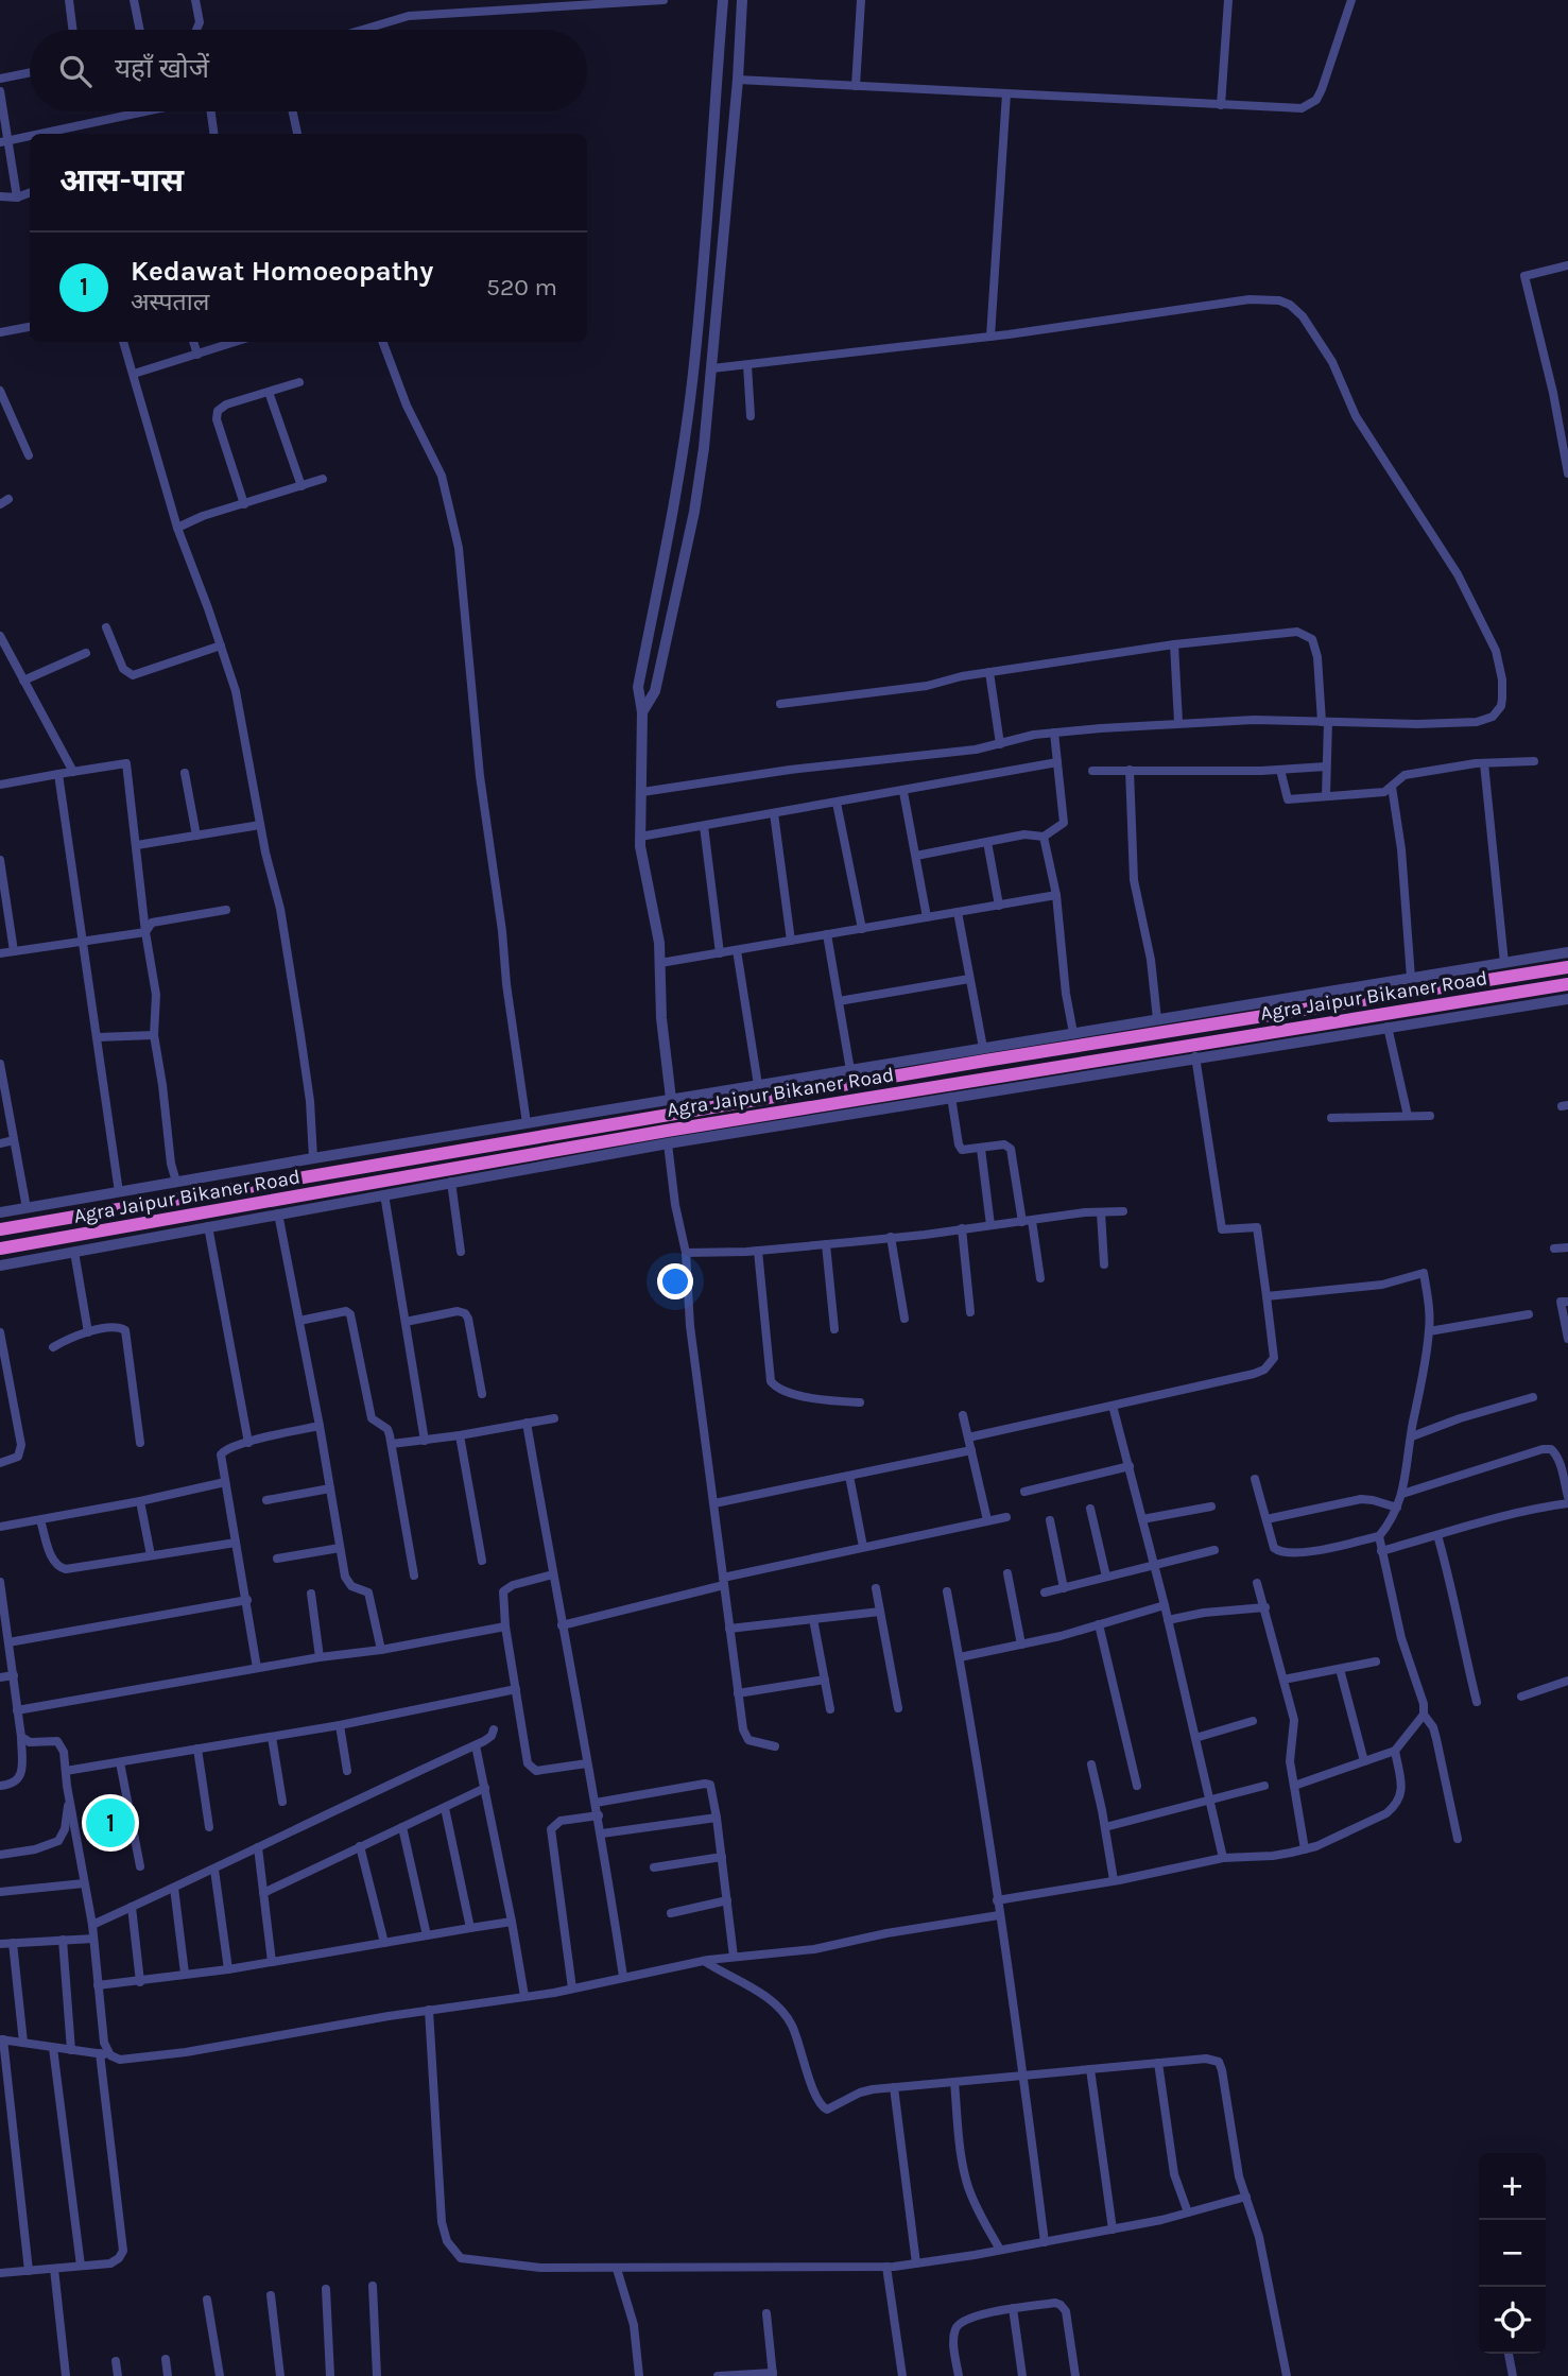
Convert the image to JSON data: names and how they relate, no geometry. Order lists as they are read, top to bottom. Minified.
{"streets":{"highway":["Agra Jaipur Bikaner Road"]},"page":{"search":"यहाँ खोजें","heading":"आस-पास","list":[{"mark":"1","name":"Kedawat Homoeopathy","note":"अस्पताल","value":"520 m"}],"pins":"1","map_buttons":["+","−"]}}
